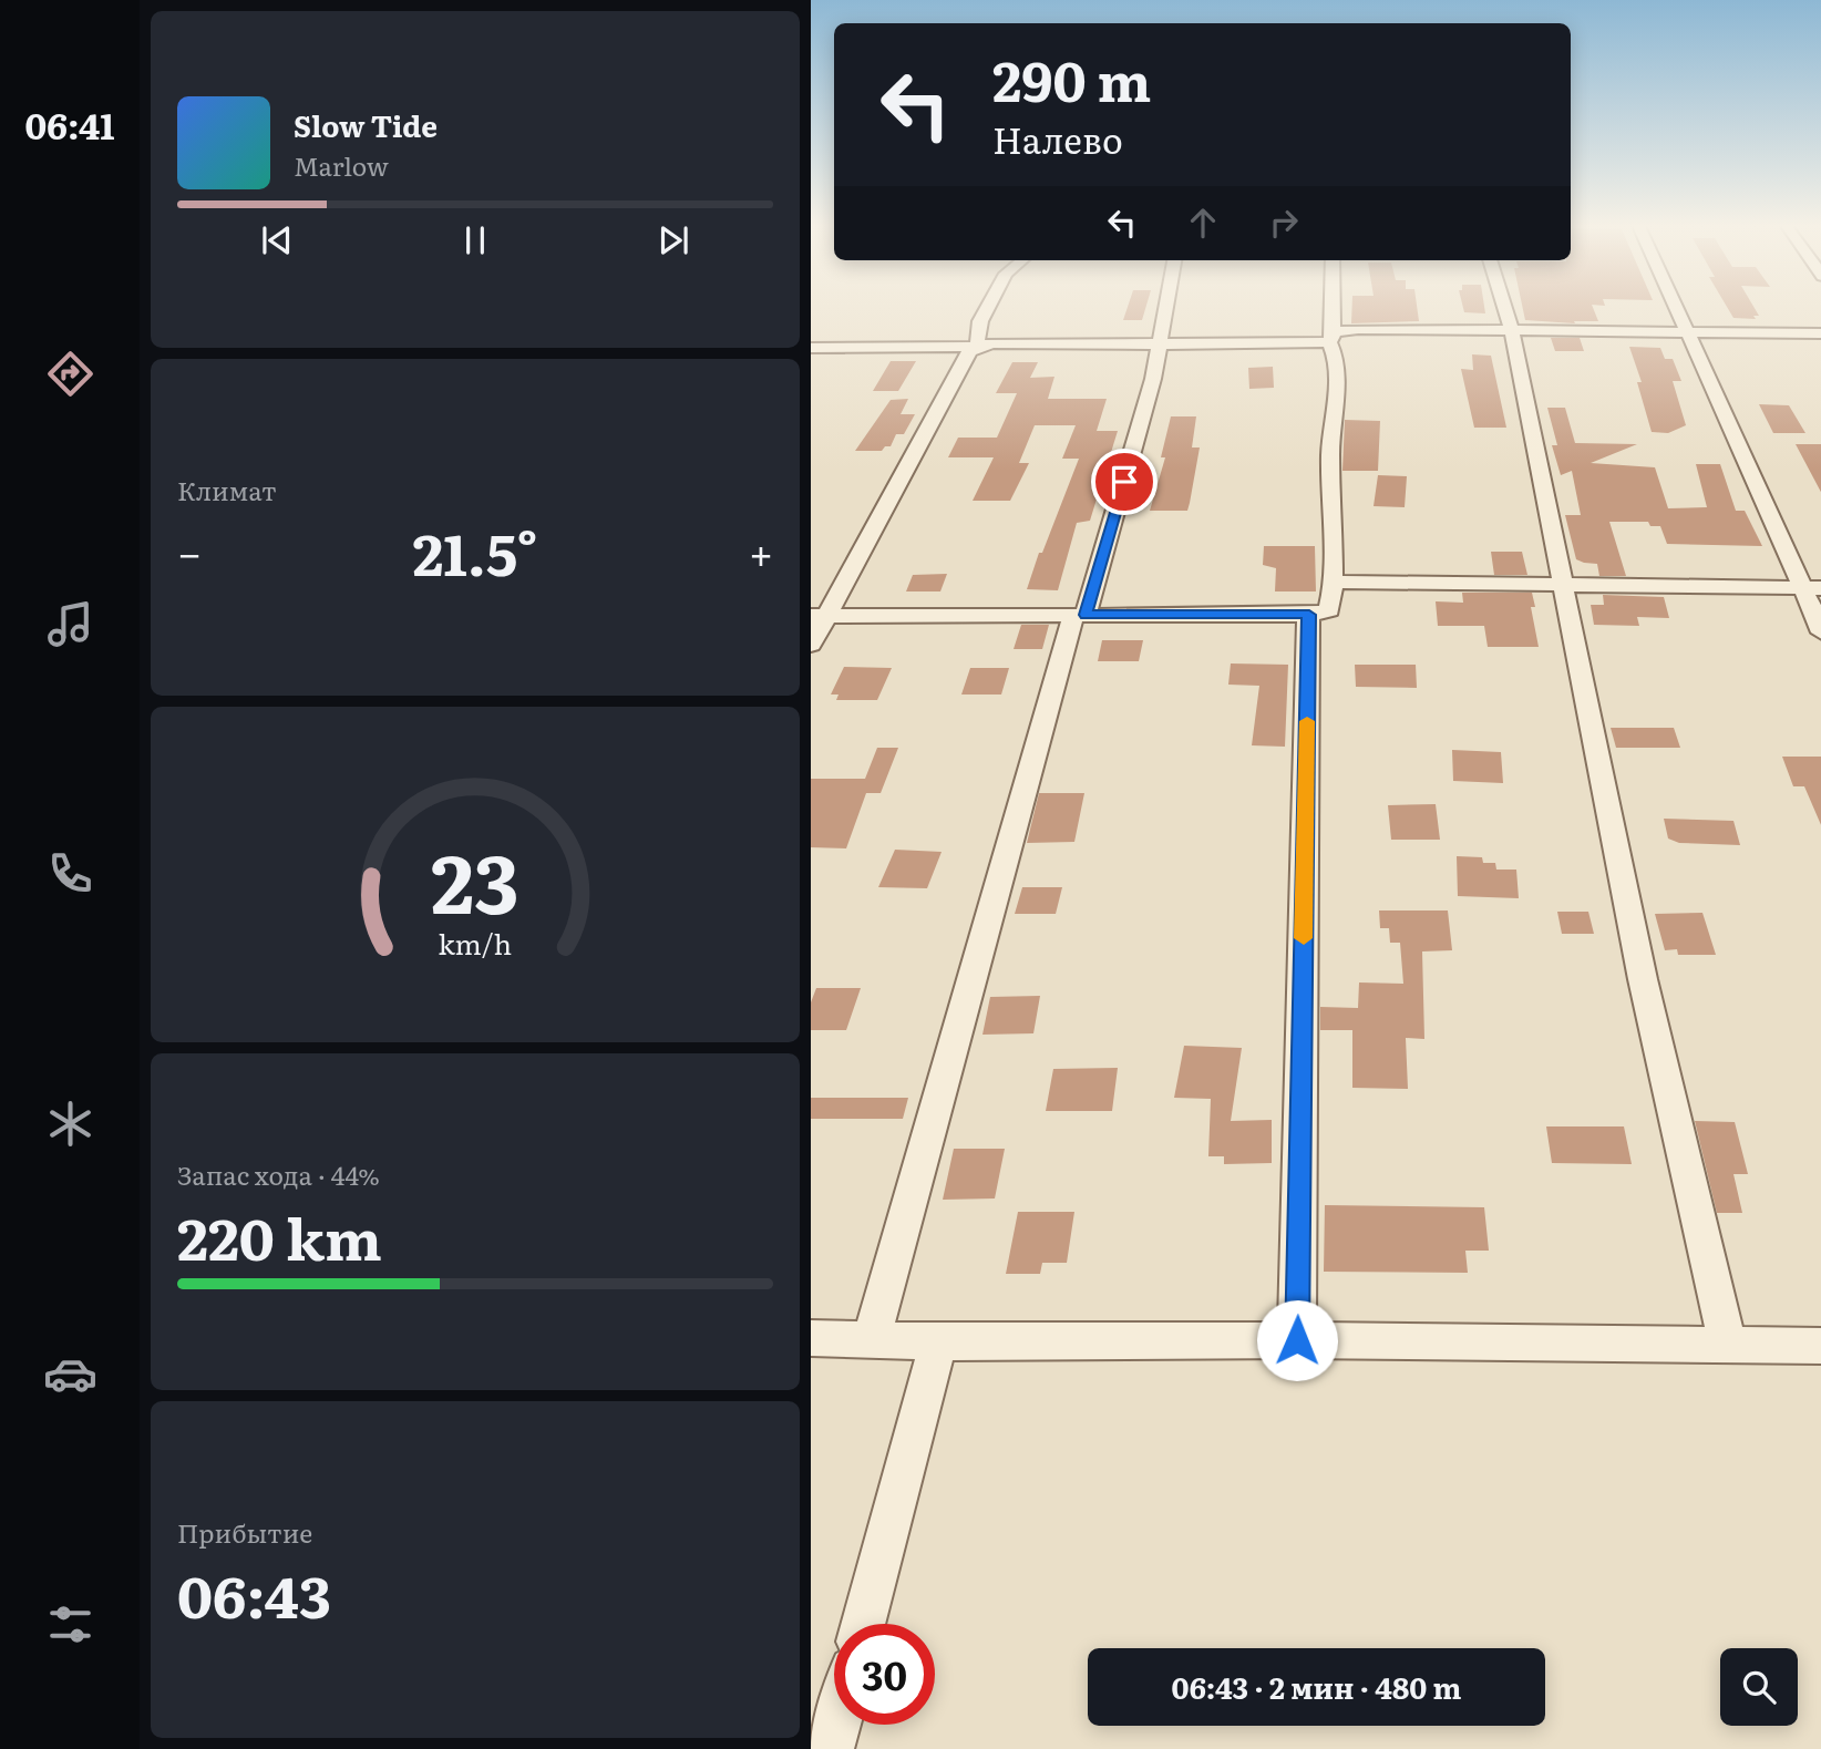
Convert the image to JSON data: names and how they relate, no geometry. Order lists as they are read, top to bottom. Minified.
{"page":{"tabs":"06:41","turn":["290 m","Налево"],"song":["Slow Tide","Marlow"],"tile":["Климат",["Запас хода · 44%","220 km"],["Прибытие","06:43"]],"heat":["−","21.5°","+"],"limit":"30","trip":"06:43 · 2 мин · 480 m","gauge":["23","km/h"]}}
